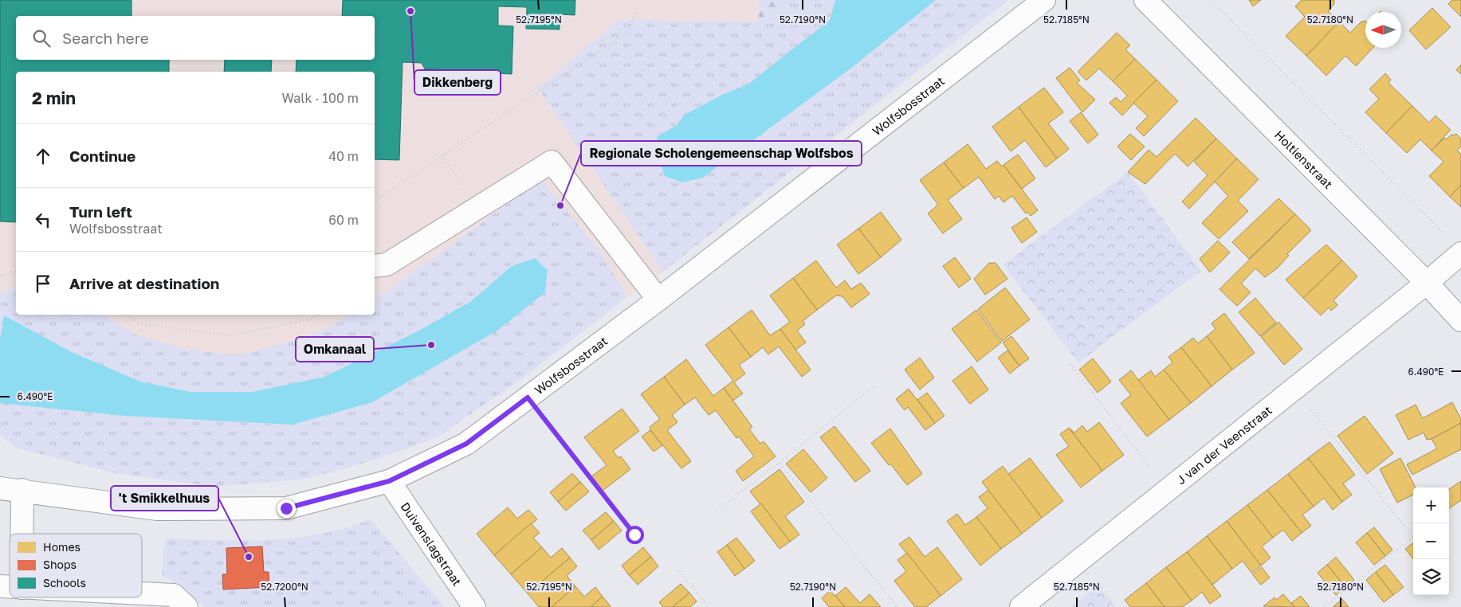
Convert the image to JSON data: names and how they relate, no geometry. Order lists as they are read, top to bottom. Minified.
{"streets":{"street":["Wolfsbosstraat","Holtienstraat","J van der Veenstraat","Duivenslagstraat"]},"crossings":[["Wolfsbosstraat","Duivenslagstraat"],["Holtienstraat","J van der Veenstraat"]],"places":["Dikkenberg","Regionale Scholengemeenschap Wolfsbos","Omkanaal","'t Smikkelhuus"],"legend":["Homes","Shops","Schools"],"north":"left","page":{"search":"Search here","heading":["2 min","Walk · 100 m"],"list":[["Continue","40 m"],["Turn left","Wolfsbosstraat","60 m"],"Arrive at destination"],"map_buttons":["+","−"]},"coordinates":["52.7195°N","52.7190°N","52.7185°N","52.7180°N","6.490°E","52.7200°N"]}
